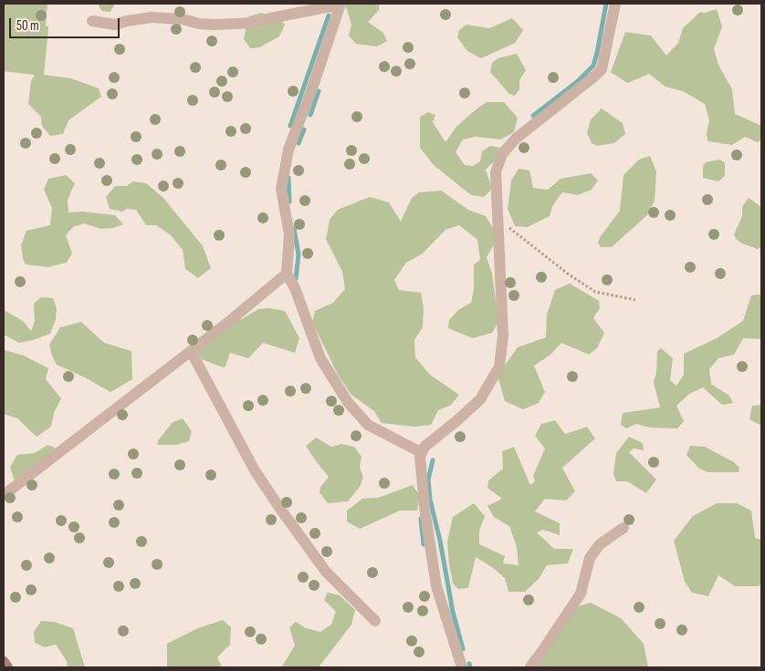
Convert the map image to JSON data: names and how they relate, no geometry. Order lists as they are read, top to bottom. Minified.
{"scale_bar":"50 m"}
